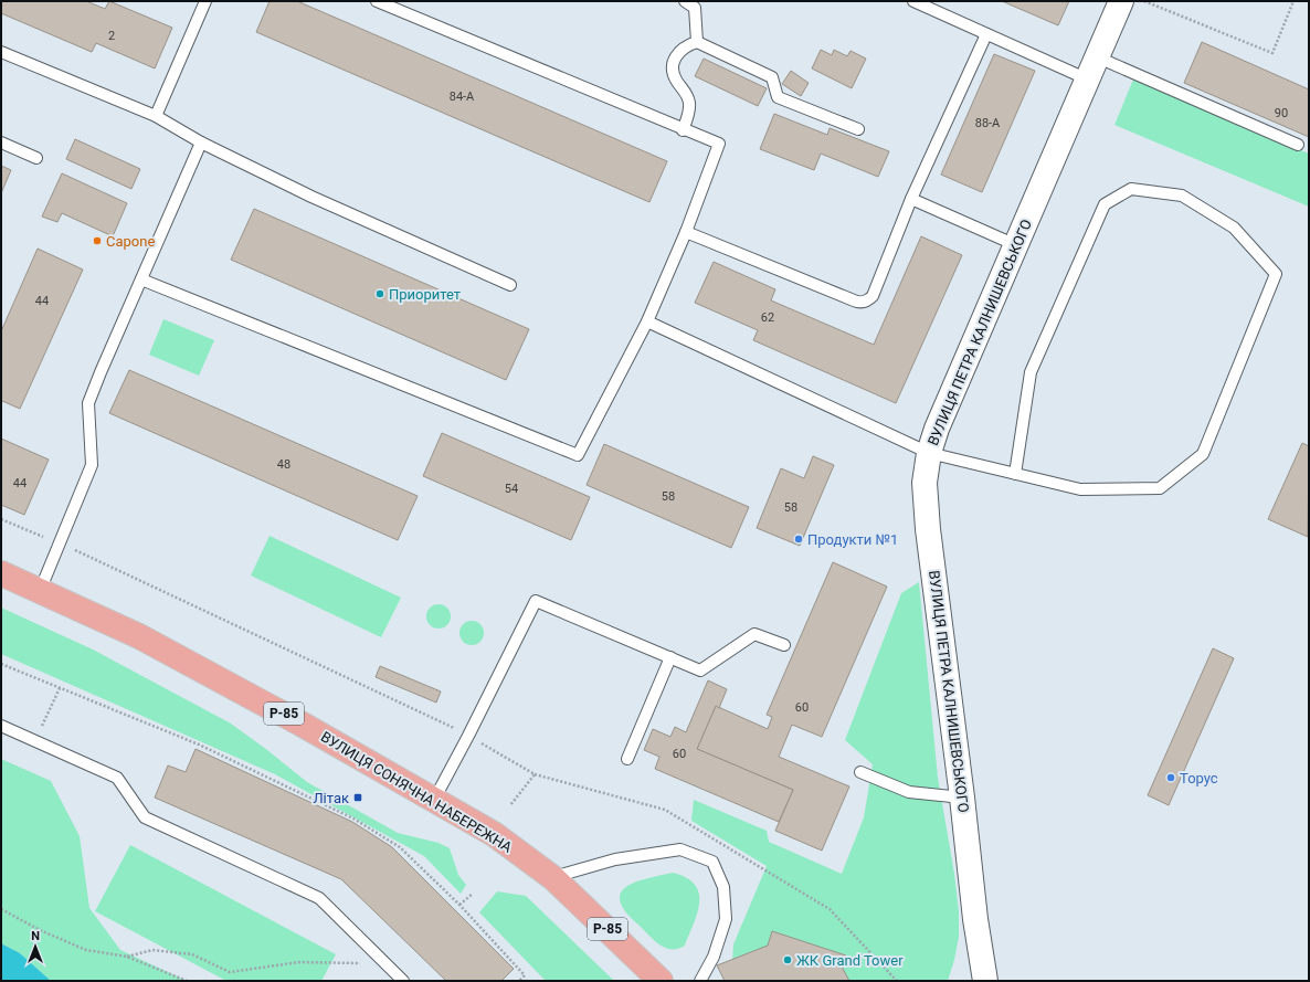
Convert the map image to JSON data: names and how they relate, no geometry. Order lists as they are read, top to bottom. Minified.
{"streets":{"main road":["ВУЛИЦЯ ПЕТРА КАЛНИШЕВСЬКОГО","Р-85","ВУЛИЦЯ СОНЯЧНА НАБЕРЕЖНА"]},"places":{"other":["Capone","Приоритет","Продукти №1","Торус","ЖК Grand Tower"],"transit":["Літак"]},"house_numbers":["2","84-А","90","88-А","44","62","48","44","54","58","58","60","60"],"north":"top"}
